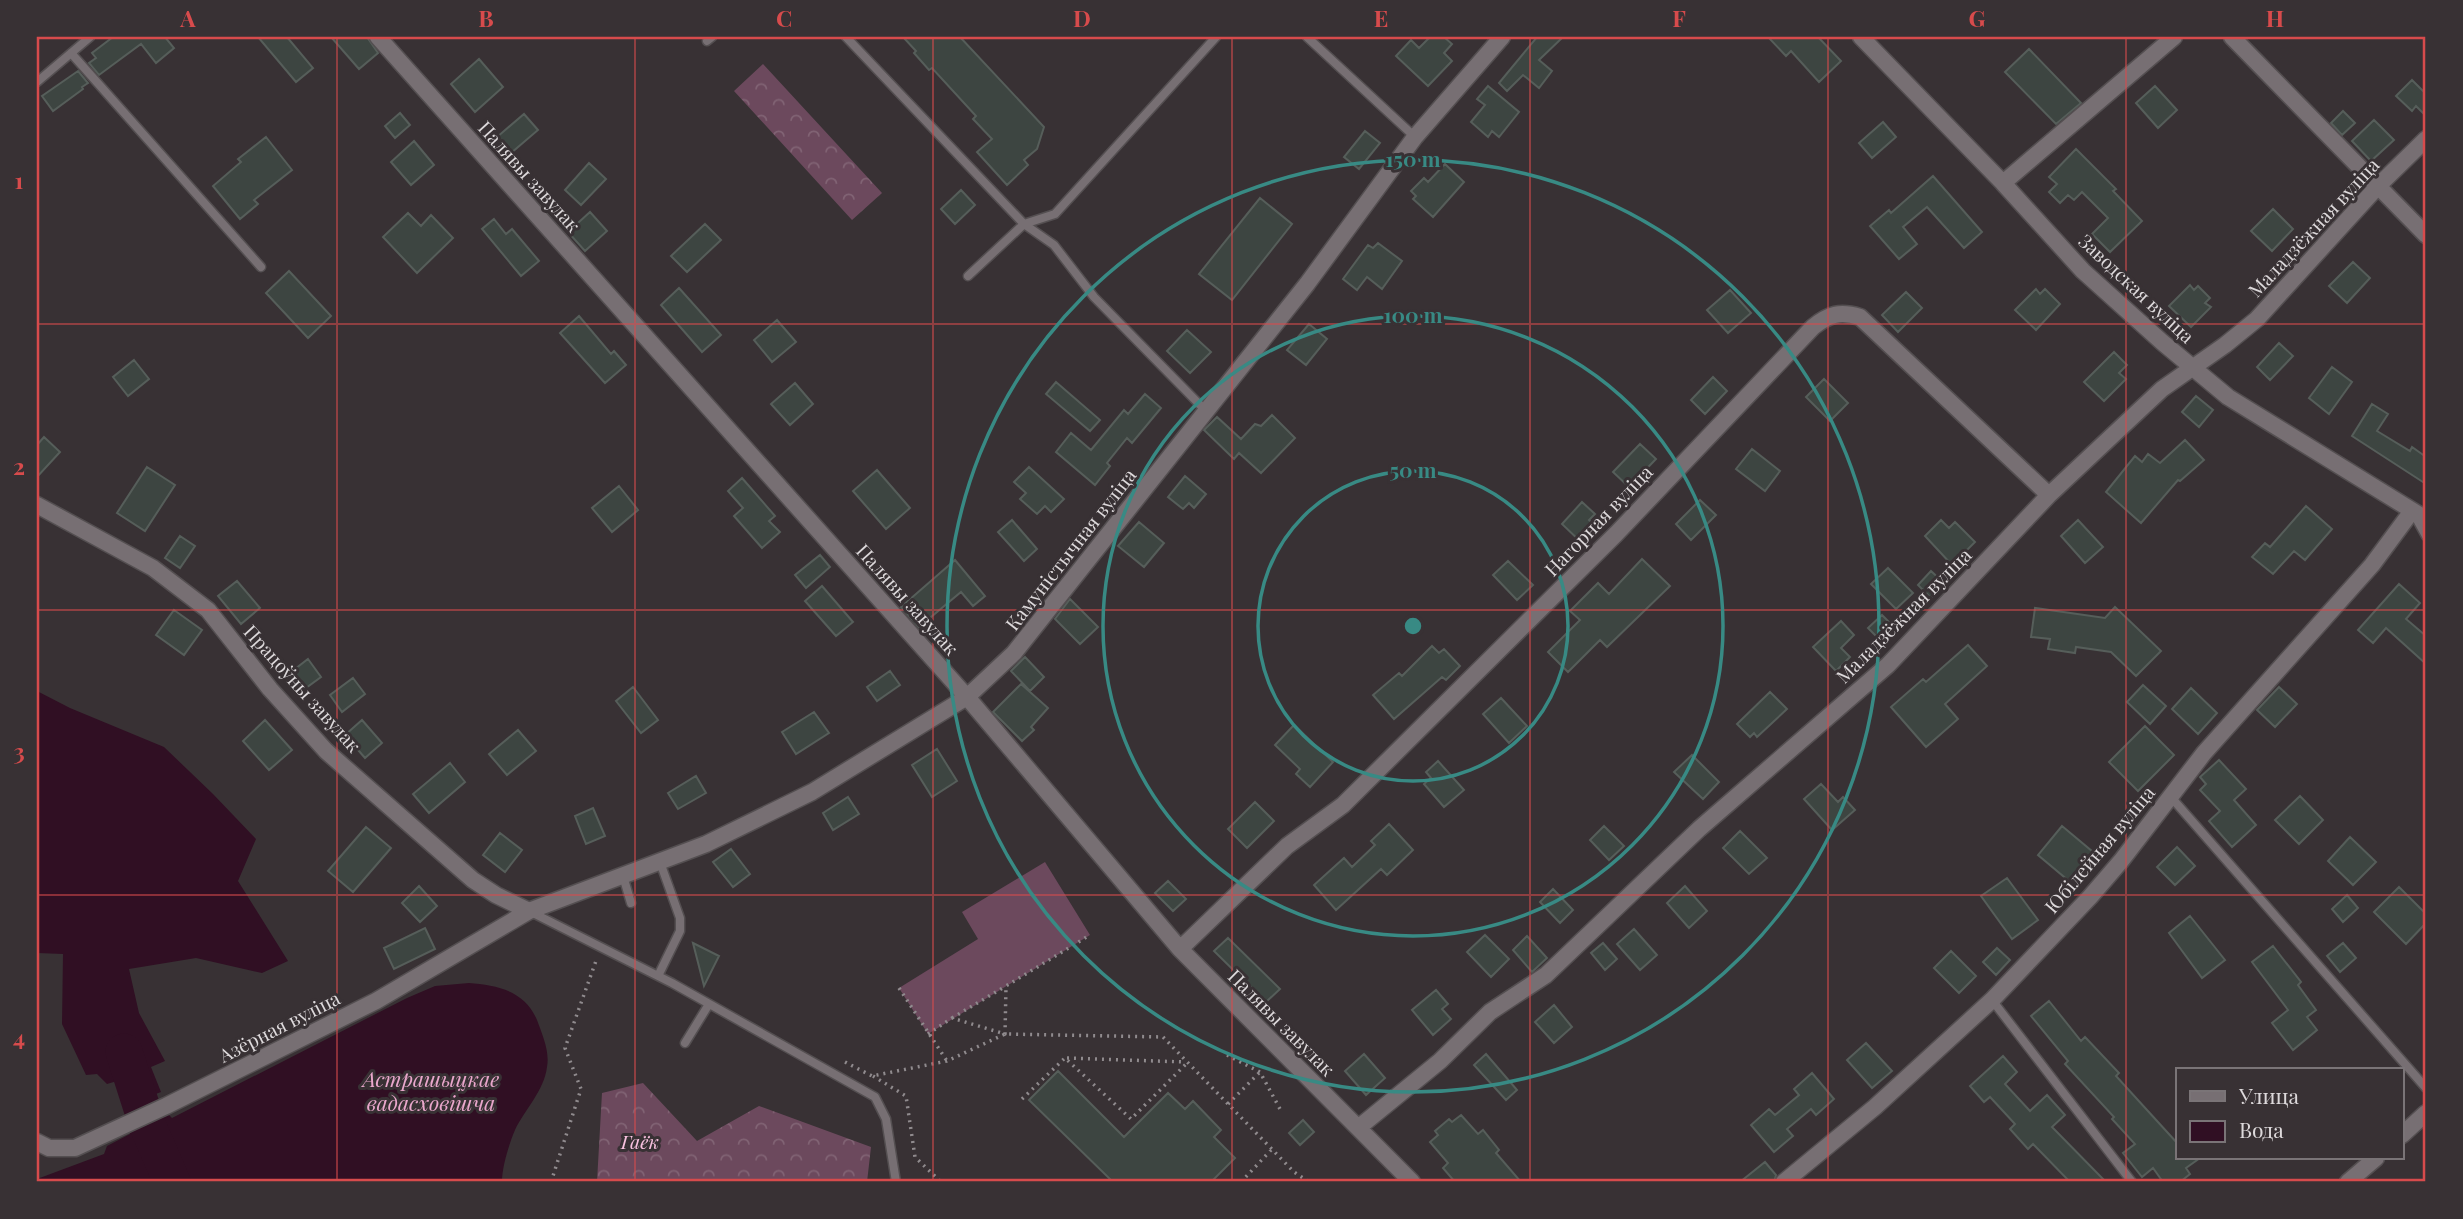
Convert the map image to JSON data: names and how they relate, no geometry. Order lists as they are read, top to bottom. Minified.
{"streets":{"street":["Палявы завулак","Маладзёжная вуліца","Заводская вуліца","Нагорная вуліца","Камуністычная вуліца","Працоўны завулак","Юбілейная вуліца","Азёрная вуліца"]},"crossings":[["Палявы завулак","Маладзёжная вуліца"],["Палявы завулак","Нагорная вуліца"],["Палявы завулак","Камуністычная вуліца"],["Маладзёжная вуліца","Заводская вуліца"],["Маладзёжная вуліца","Нагорная вуліца"],["Заводская вуліца","Юбілейная вуліца"],["Камуністычная вуліца","Працоўны завулак"],["Камуністычная вуліца","Азёрная вуліца"],["Працоўны завулак","Азёрная вуліца"]],"water":["Астрашыцкае вадасховішча"],"parks":["Гаёк"],"legend":["Улица","Вода"],"grid":{"columns":["A","B","C","D","E","F","G","H"],"rows":["1","2","3","4"]},"rings":["150 m","100 m","50 m"]}
